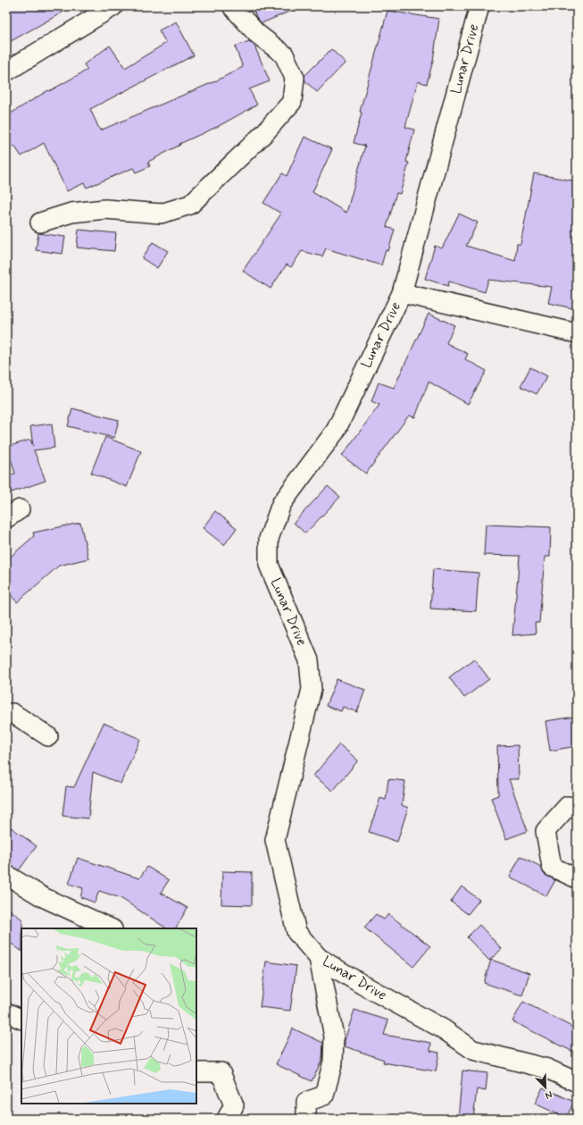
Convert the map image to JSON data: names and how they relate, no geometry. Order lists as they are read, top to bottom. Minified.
{"streets":{"street":["Lunar Drive"]},"north":"bottom right"}
